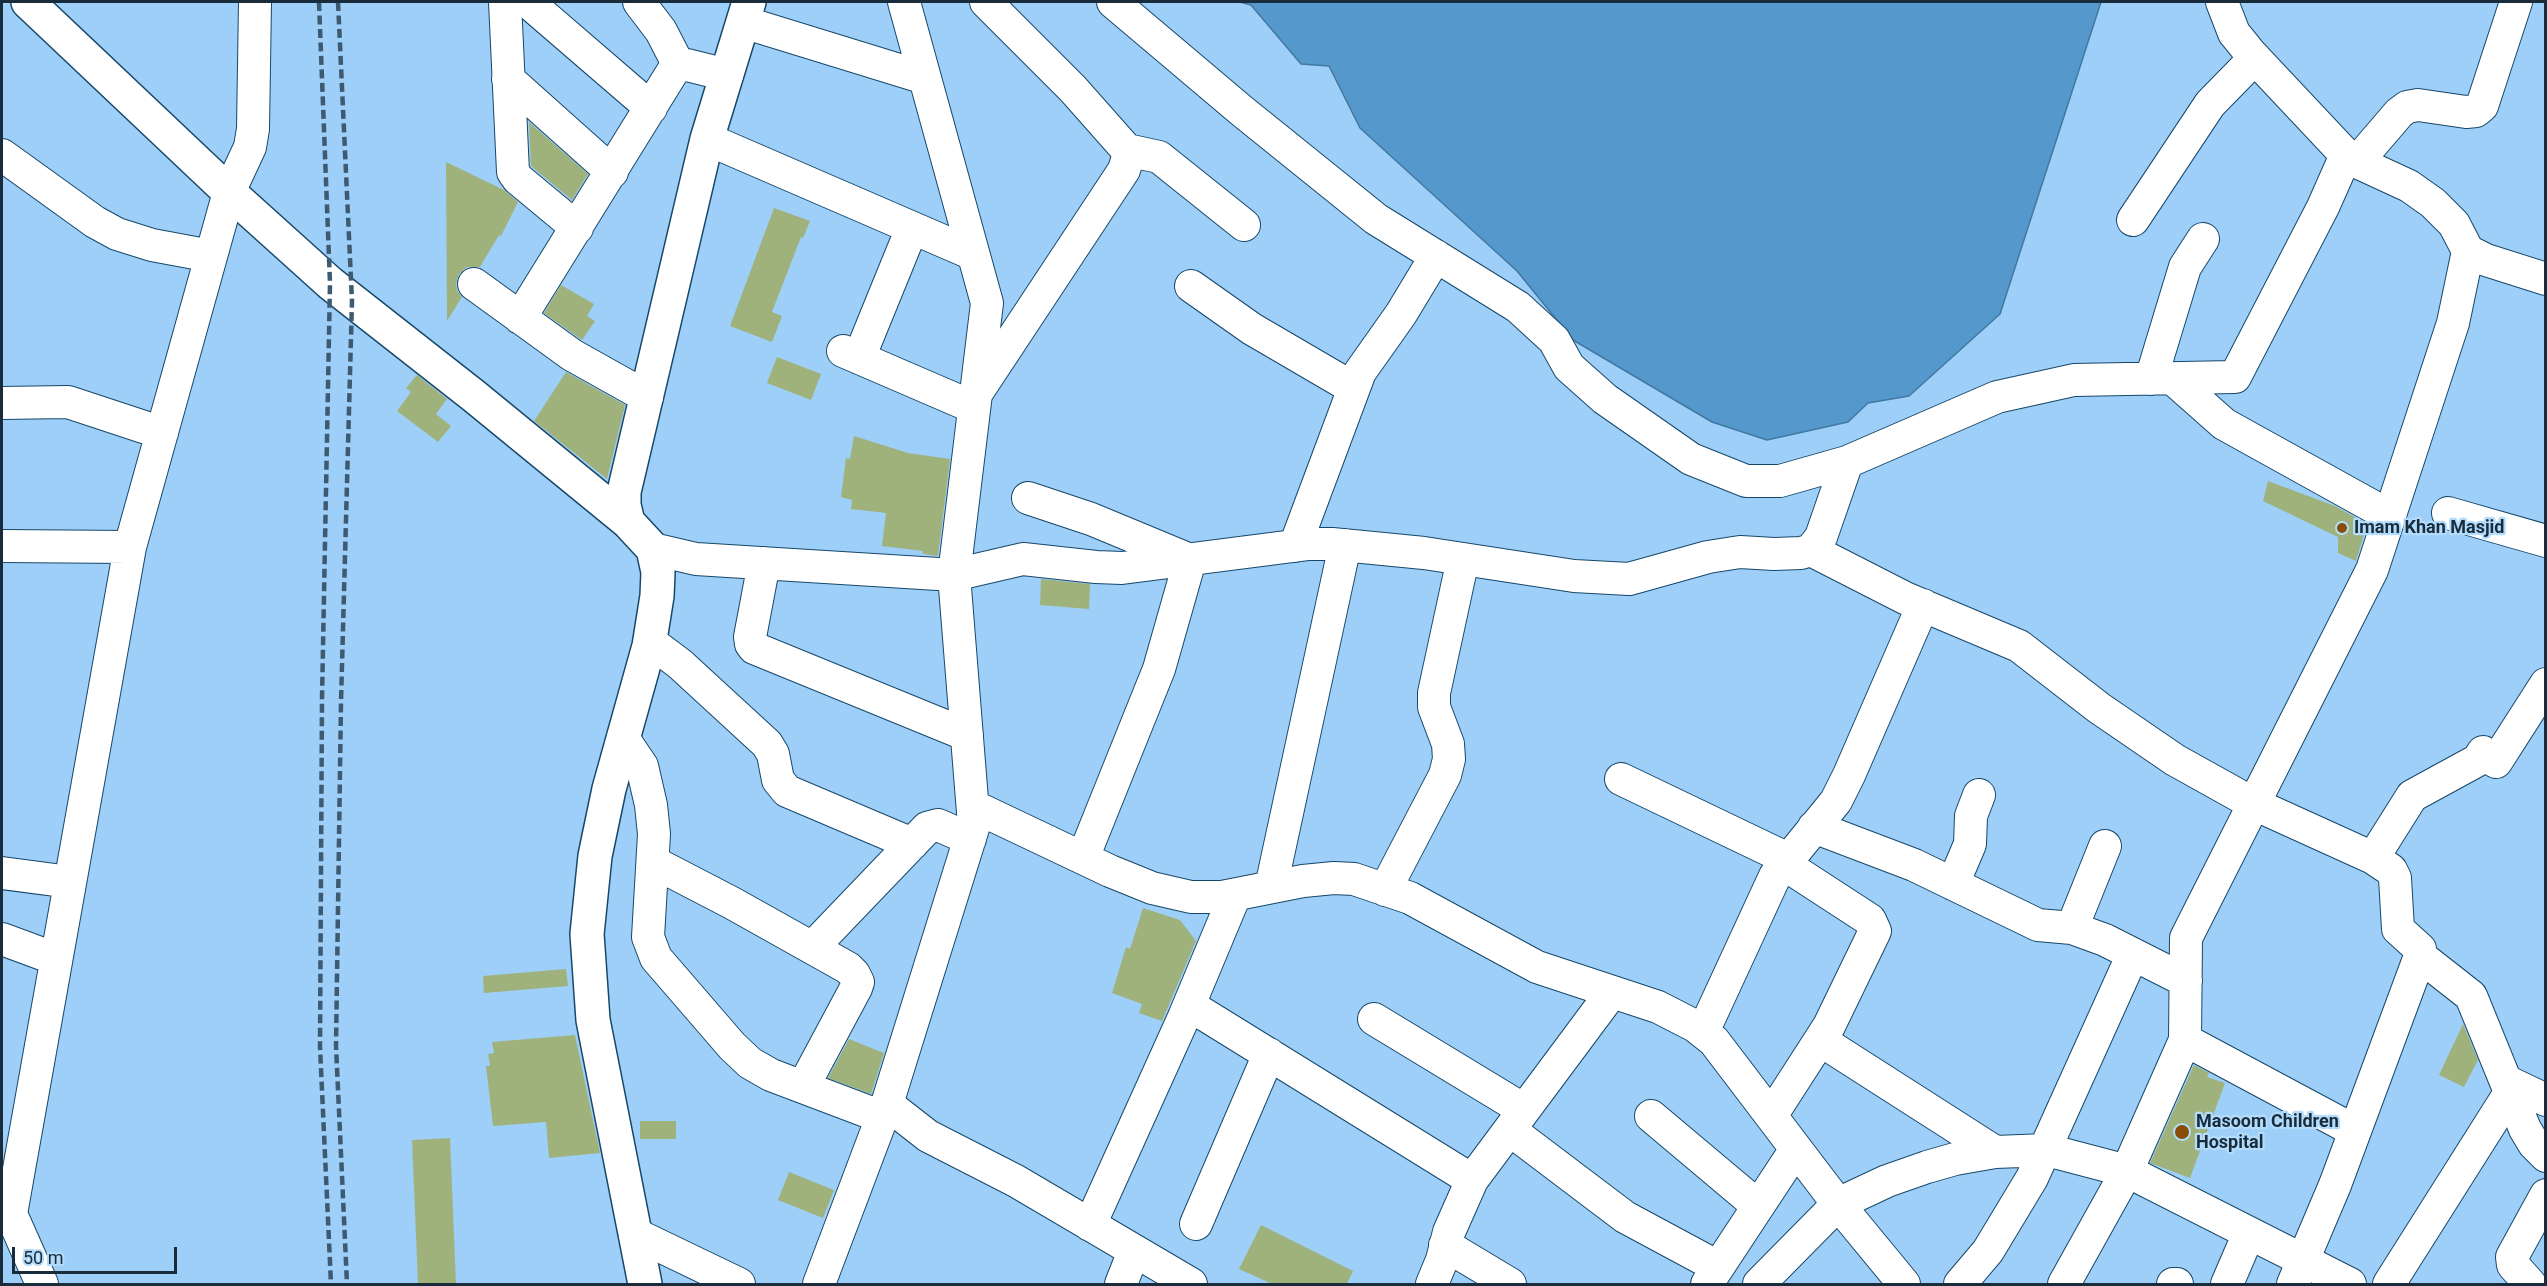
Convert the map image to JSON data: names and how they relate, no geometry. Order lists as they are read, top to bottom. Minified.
{"places":["Imam Khan Masjid","Masoom Children Hospital"],"scale_bar":"50 m"}
